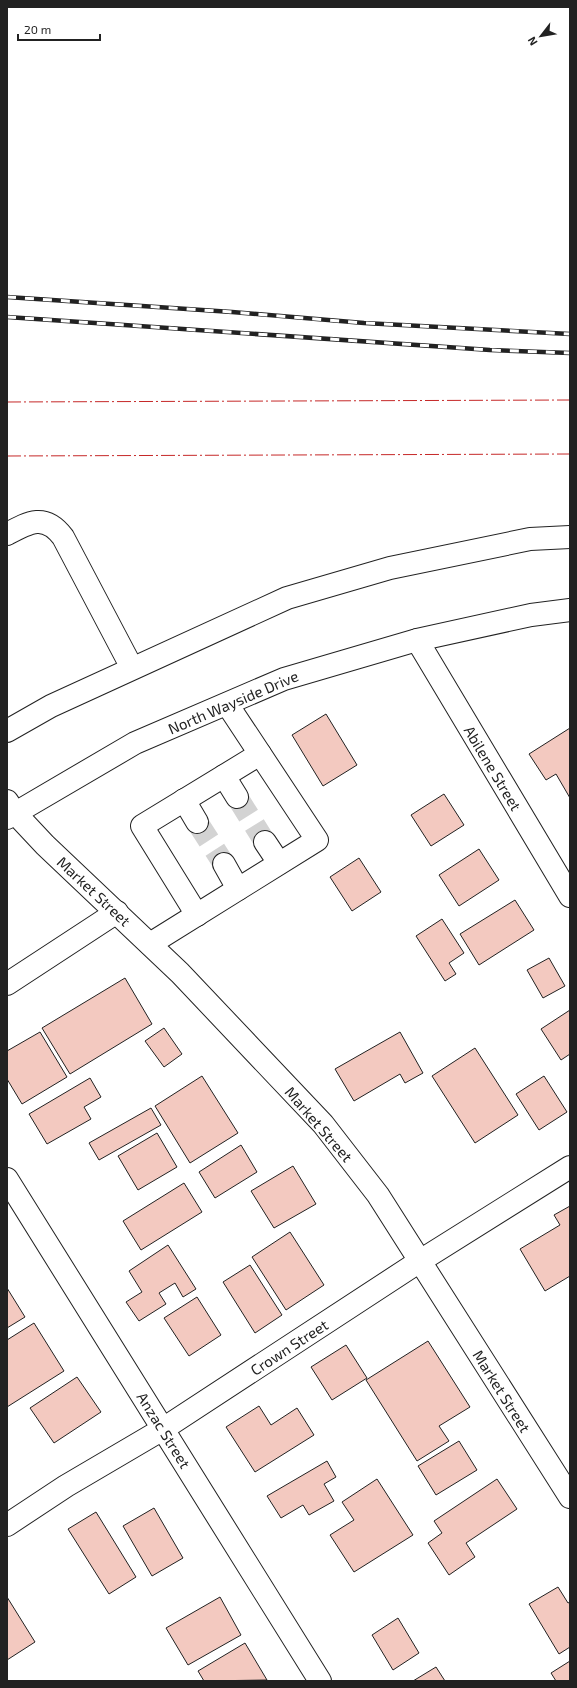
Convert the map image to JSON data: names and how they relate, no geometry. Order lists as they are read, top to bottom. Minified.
{"streets":{"street":["North Wayside Drive","Abilene Street","Market Street","Crown Street","Anzac Street"]},"crossings":[["North Wayside Drive","Abilene Street"],["North Wayside Drive","Market Street"],["Market Street","Crown Street"],["Crown Street","Anzac Street"]],"scale_bar":"20 m","north":"bottom left"}
